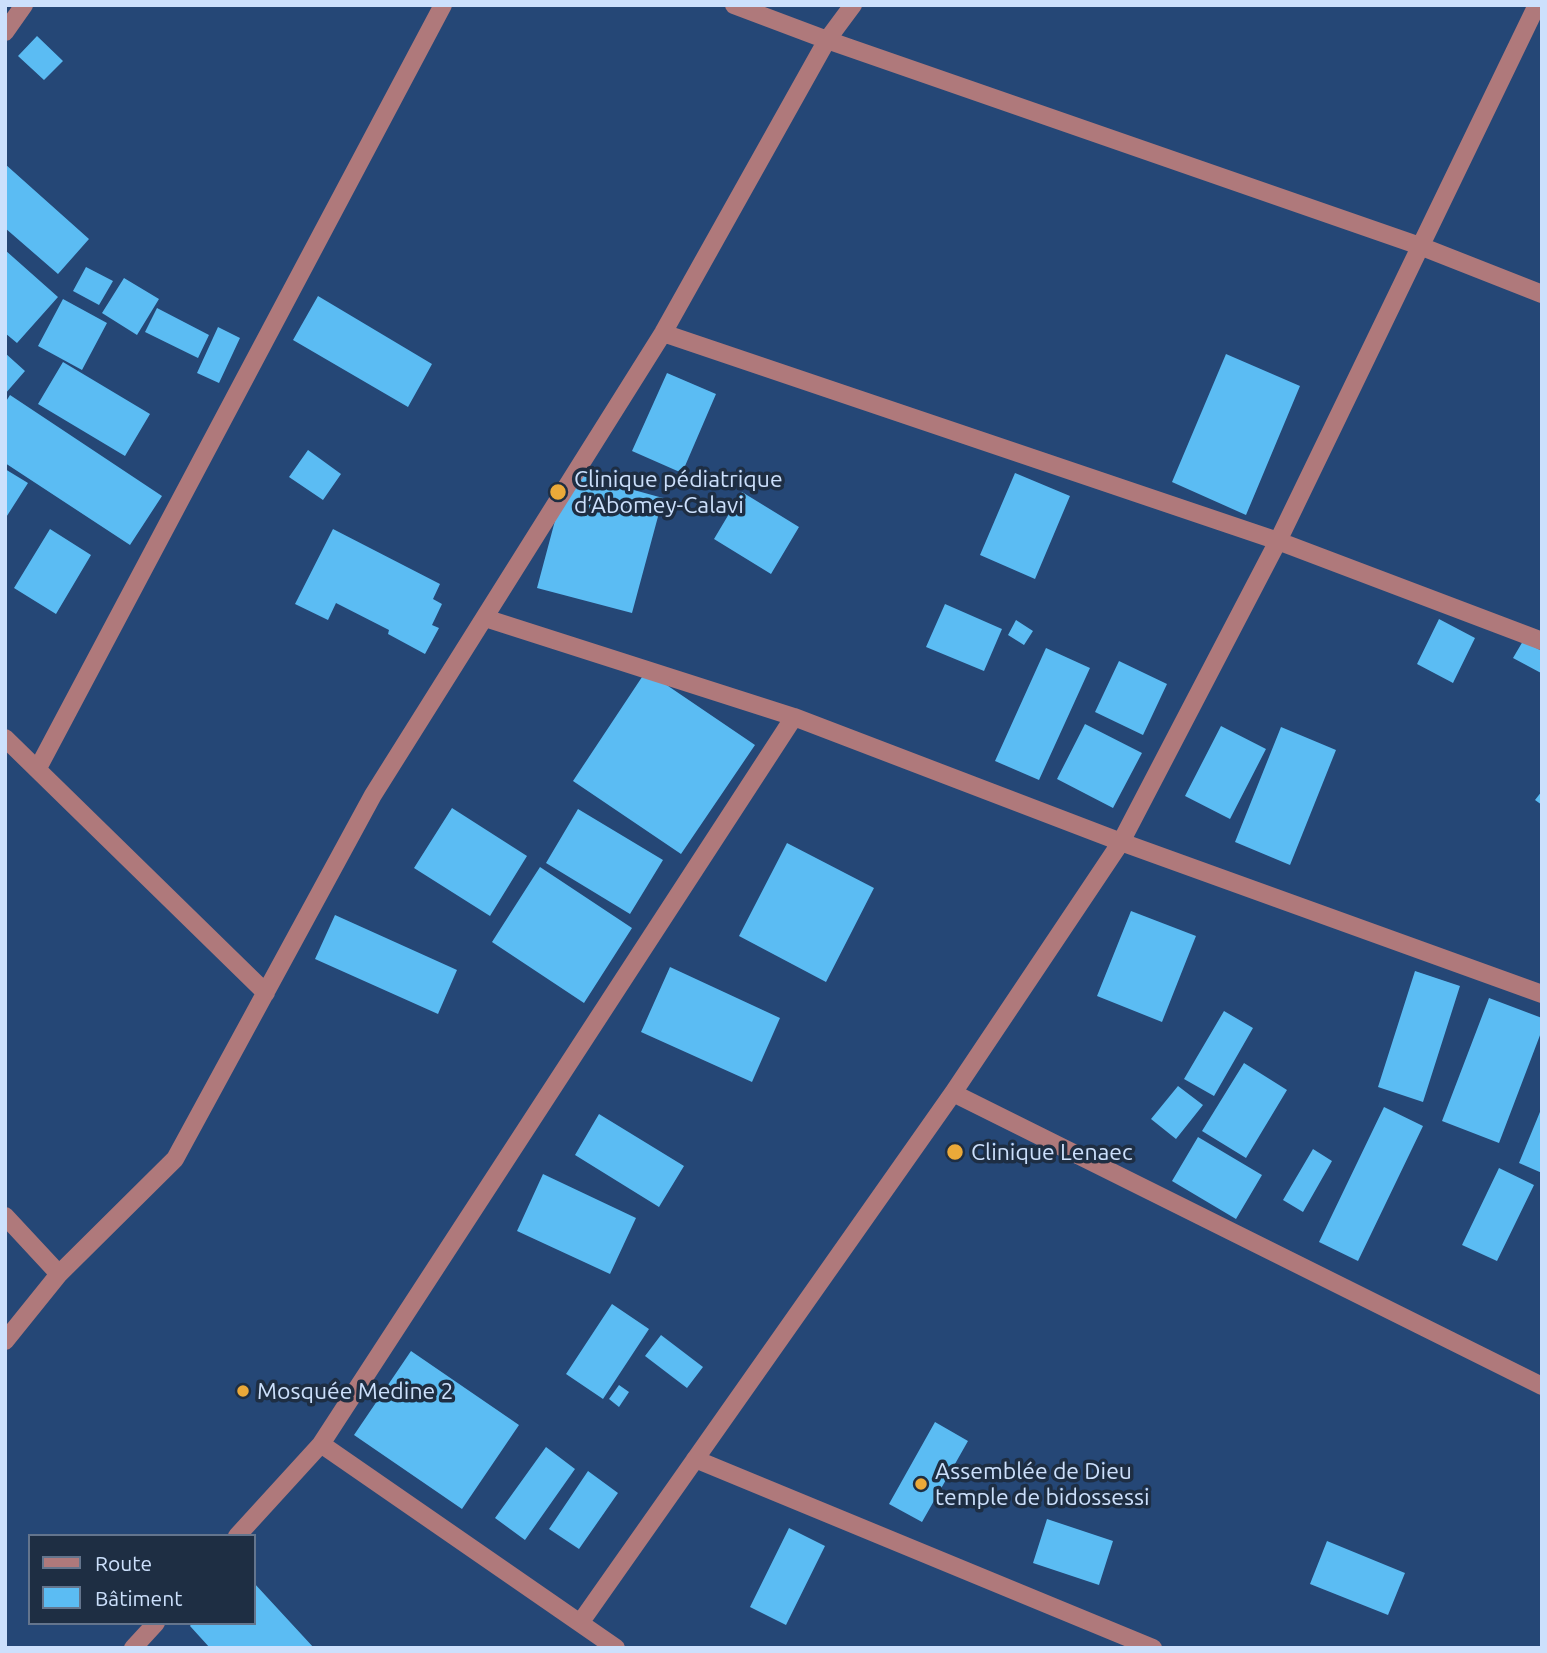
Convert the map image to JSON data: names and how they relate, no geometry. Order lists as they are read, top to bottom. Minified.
{"places":["Clinique pédiatrique d’Abomey-Calavi","Clinique Lenaec","Mosquée Medine 2","Assemblée de Dieu temple de bidossessi"],"legend":["Route","Bâtiment"]}
